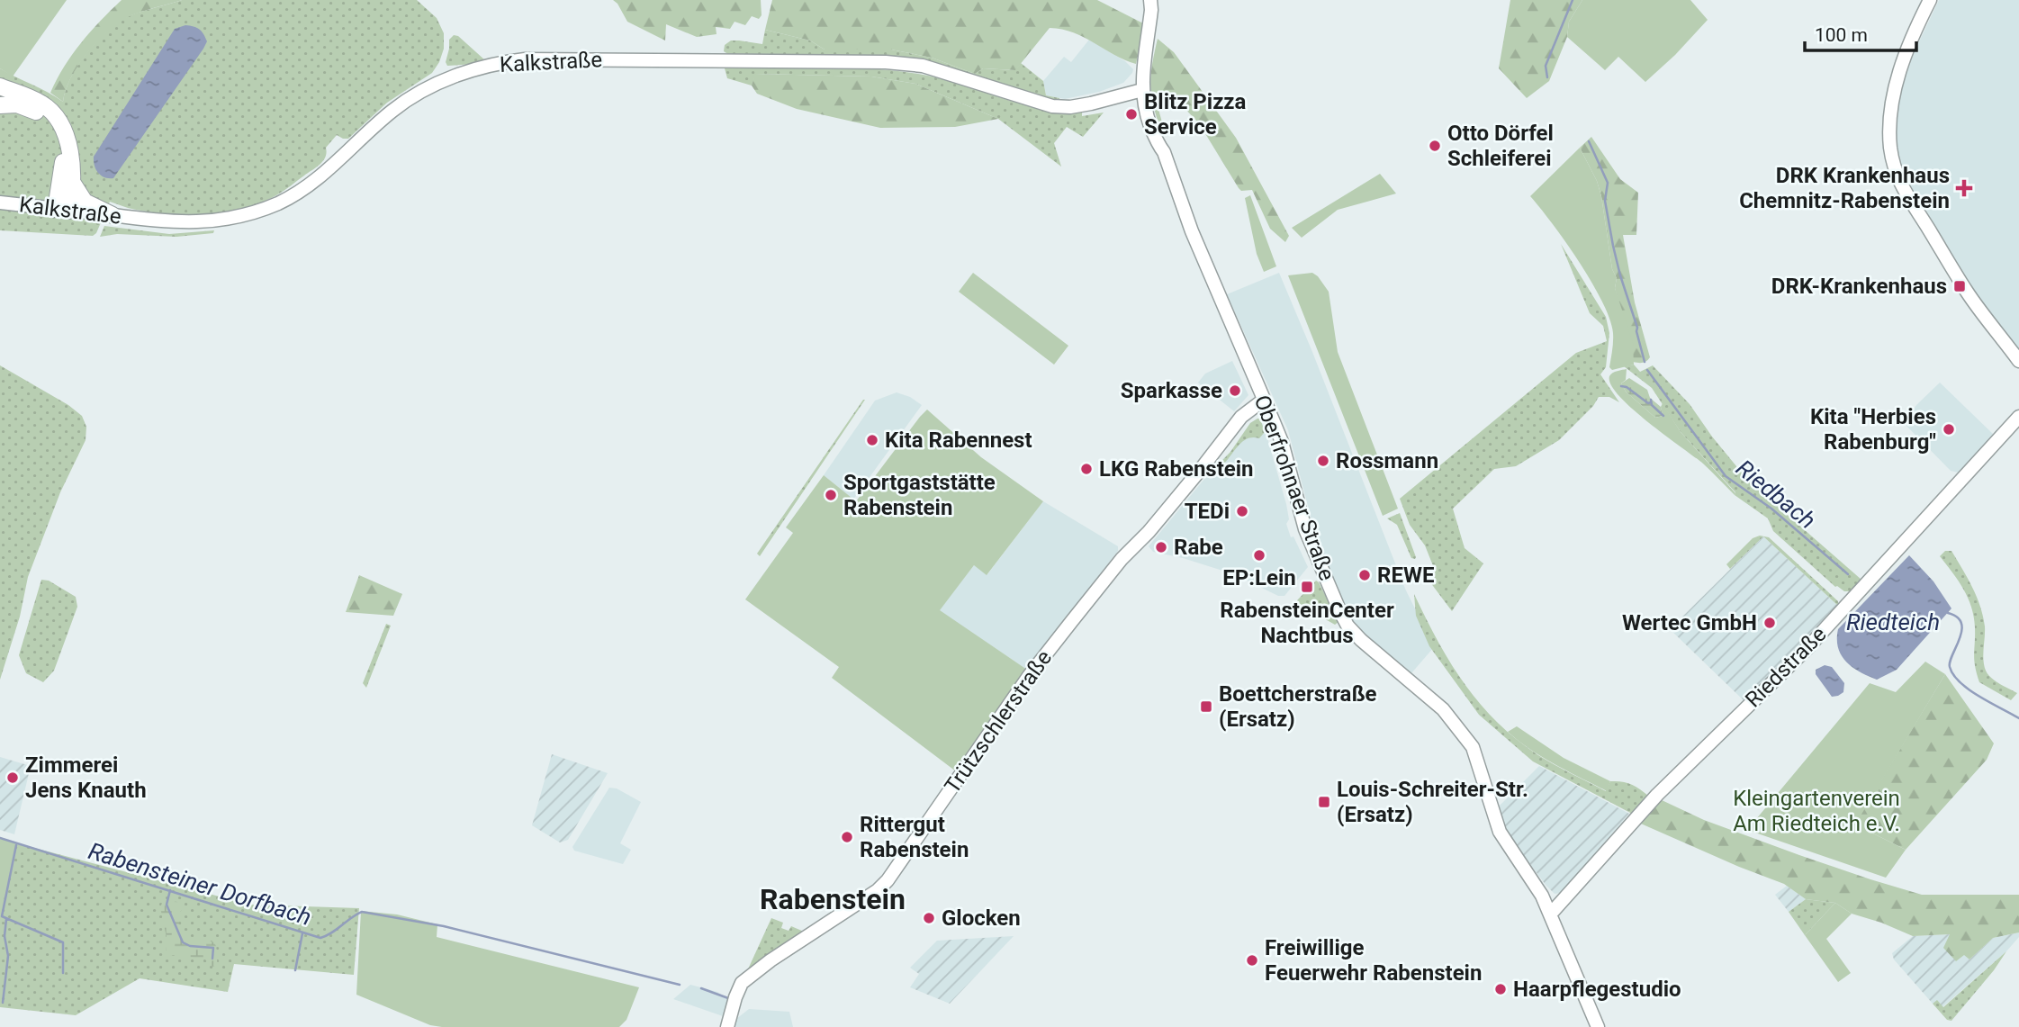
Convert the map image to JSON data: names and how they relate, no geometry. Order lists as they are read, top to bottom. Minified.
{"streets":{"main road":["Kalkstraße","Oberfrohnaer Straße","Riedstraße","Trützschlerstraße"]},"crossings":[["Kalkstraße","Oberfrohnaer Straße"],["Oberfrohnaer Straße","Riedstraße"],["Oberfrohnaer Straße","Trützschlerstraße"]],"districts":["Rabenstein"],"water":["Riedbach","Riedteich","Rabensteiner Dorfbach"],"parks":["Kleingartenverein Am Riedteich e.V."],"places":{"other":["Blitz Pizza Service","Otto Dörfel Schleiferei","Sparkasse","Kita \"Herbies Rabenburg\"","Kita Rabennest","Rossmann","LKG Rabenstein","Sportgaststätte Rabenstein","TEDi","Rabe","EP:Lein","REWE","Wertec GmbH","Zimmerei Jens Knauth","Rittergut Rabenstein","Glocken","Freiwillige Feuerwehr Rabenstein","Haarpflegestudio"],"health":["DRK Krankenhaus Chemnitz-Rabenstein"],"transit":["DRK-Krankenhaus","RabensteinCenter Nachtbus","Boettcherstraße (Ersatz)","Louis-Schreiter-Str. (Ersatz)"]},"scale_bar":"100 m"}
